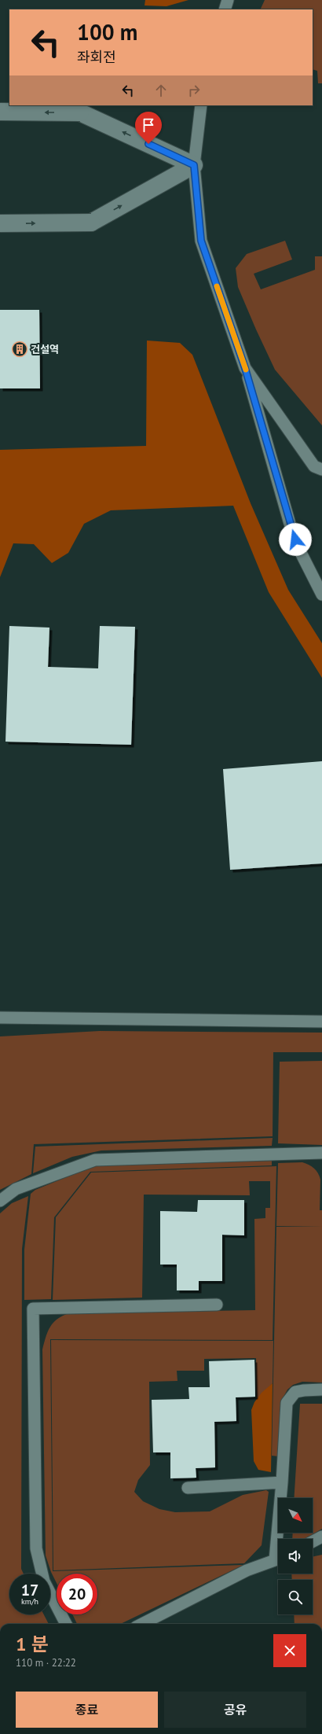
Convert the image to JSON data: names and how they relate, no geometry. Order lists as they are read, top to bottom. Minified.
{"places":{"building":["건설역"]},"north":"bottom right","page":{"turn":["100 m","좌회전"],"speed":"17 km/h","limit":"20","heading":["1 분","110 m · 22:22"],"buttons":["종료","공유"]}}
